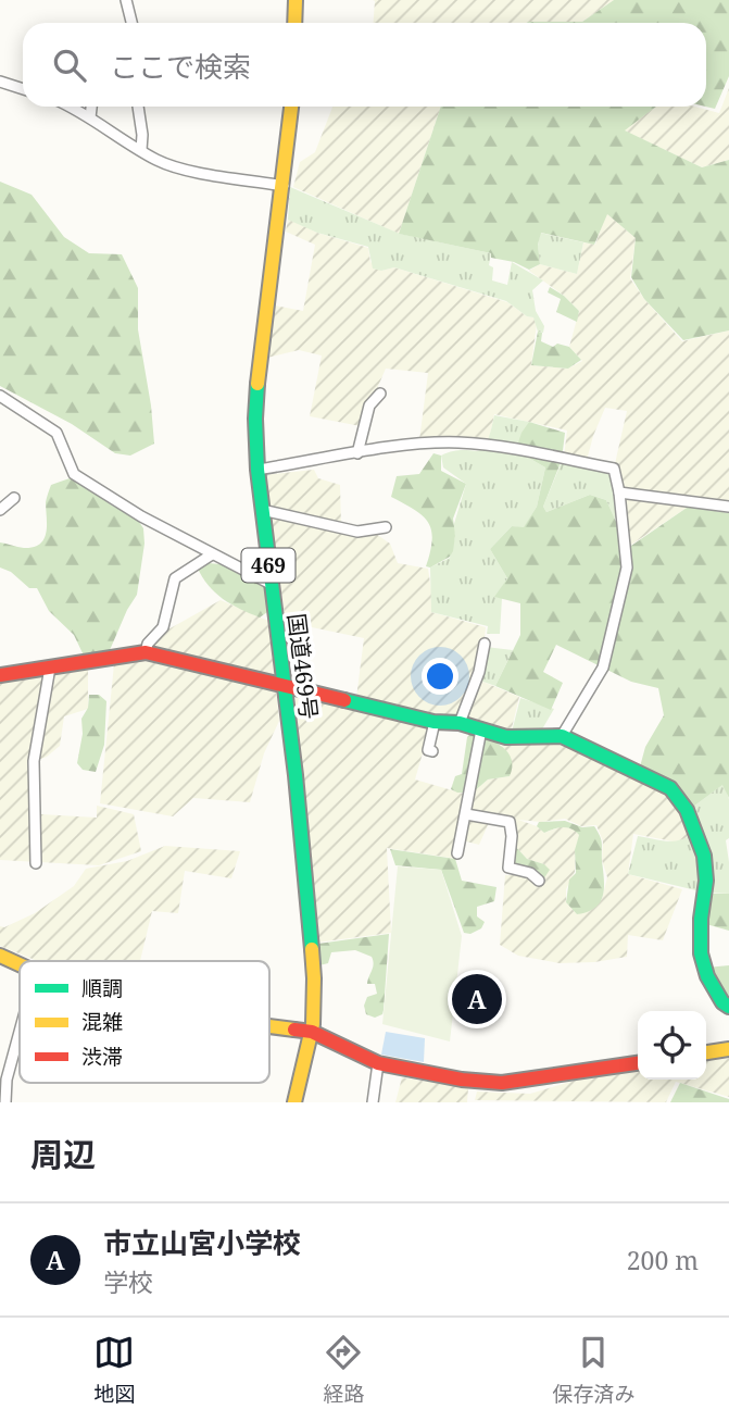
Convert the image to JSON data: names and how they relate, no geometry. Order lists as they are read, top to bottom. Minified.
{"streets":{"main road":["469","国道469号"]},"legend":["順調","混雑","渋滞"],"page":{"search":"ここで検索","pins":"A","heading":"周辺","list":[{"mark":"A","name":"市立山宮小学校","note":"学校","value":"200 m"}],"nav":["地図","経路","保存済み"]}}
